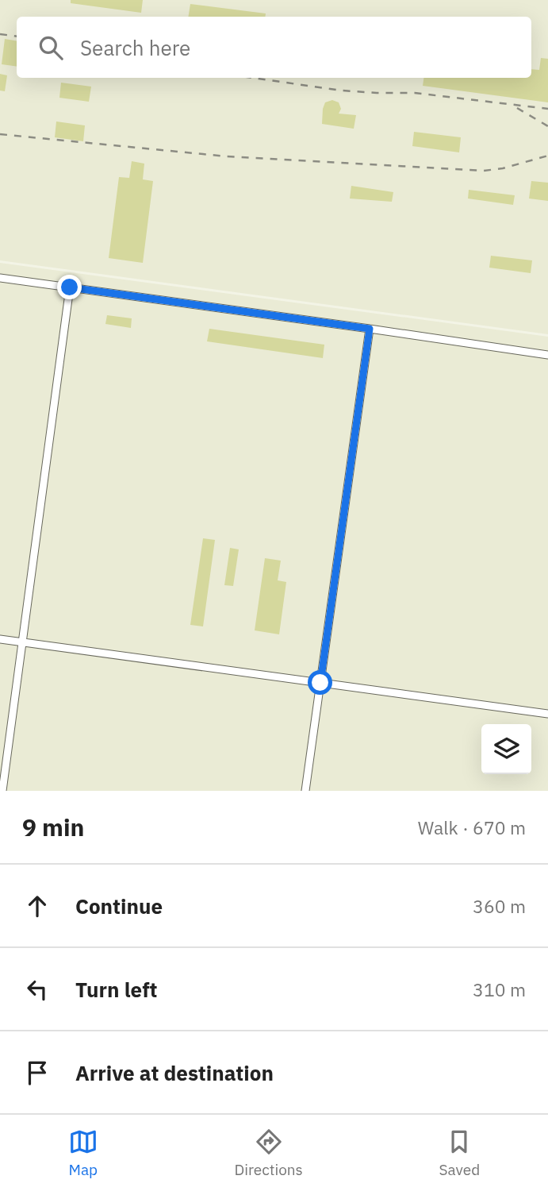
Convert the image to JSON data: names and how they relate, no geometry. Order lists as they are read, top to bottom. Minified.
{"page":{"search":"Search here","heading":["9 min","Walk · 670 m"],"list":[["Continue","360 m"],["Turn left","310 m"],"Arrive at destination"],"nav":["Map","Directions","Saved"]}}
